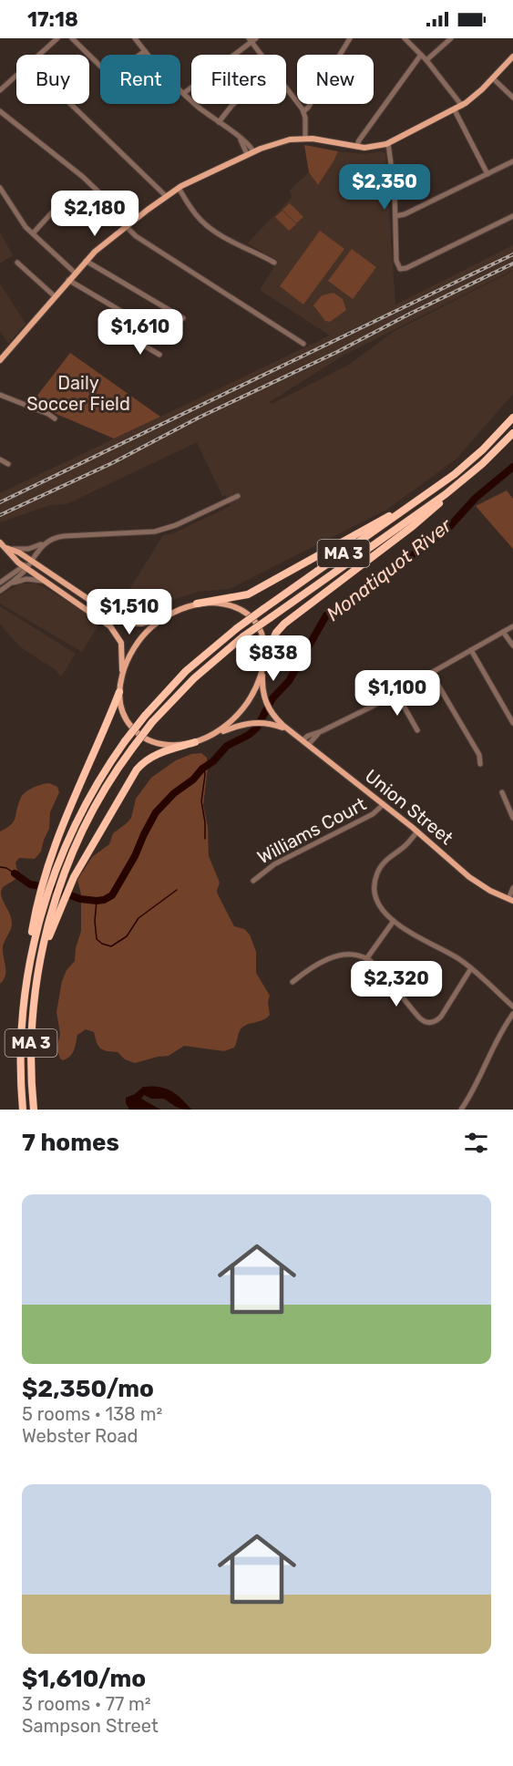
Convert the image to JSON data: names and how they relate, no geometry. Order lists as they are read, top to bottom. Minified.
{"streets":{"highway":["MA 3"],"main road":["Union Street"],"street":["Williams Court"]},"crossings":[["Union Street","Williams Court"]],"water":["Monatiquot River"],"parks":["Daily Soccer Field"],"page":{"status":"17:18","chip":["Buy","Rent","Filters","New"],"price":["$2,350","$2,180","$1,610","$1,510","$838","$1,100","$2,320"],"heading":"7 homes","list":[{"name":"$2,350/mo","note":"5 rooms · 138 m² · Webster Road"},{"name":"$1,610/mo","note":"3 rooms · 77 m² · Sampson Street"}]}}
